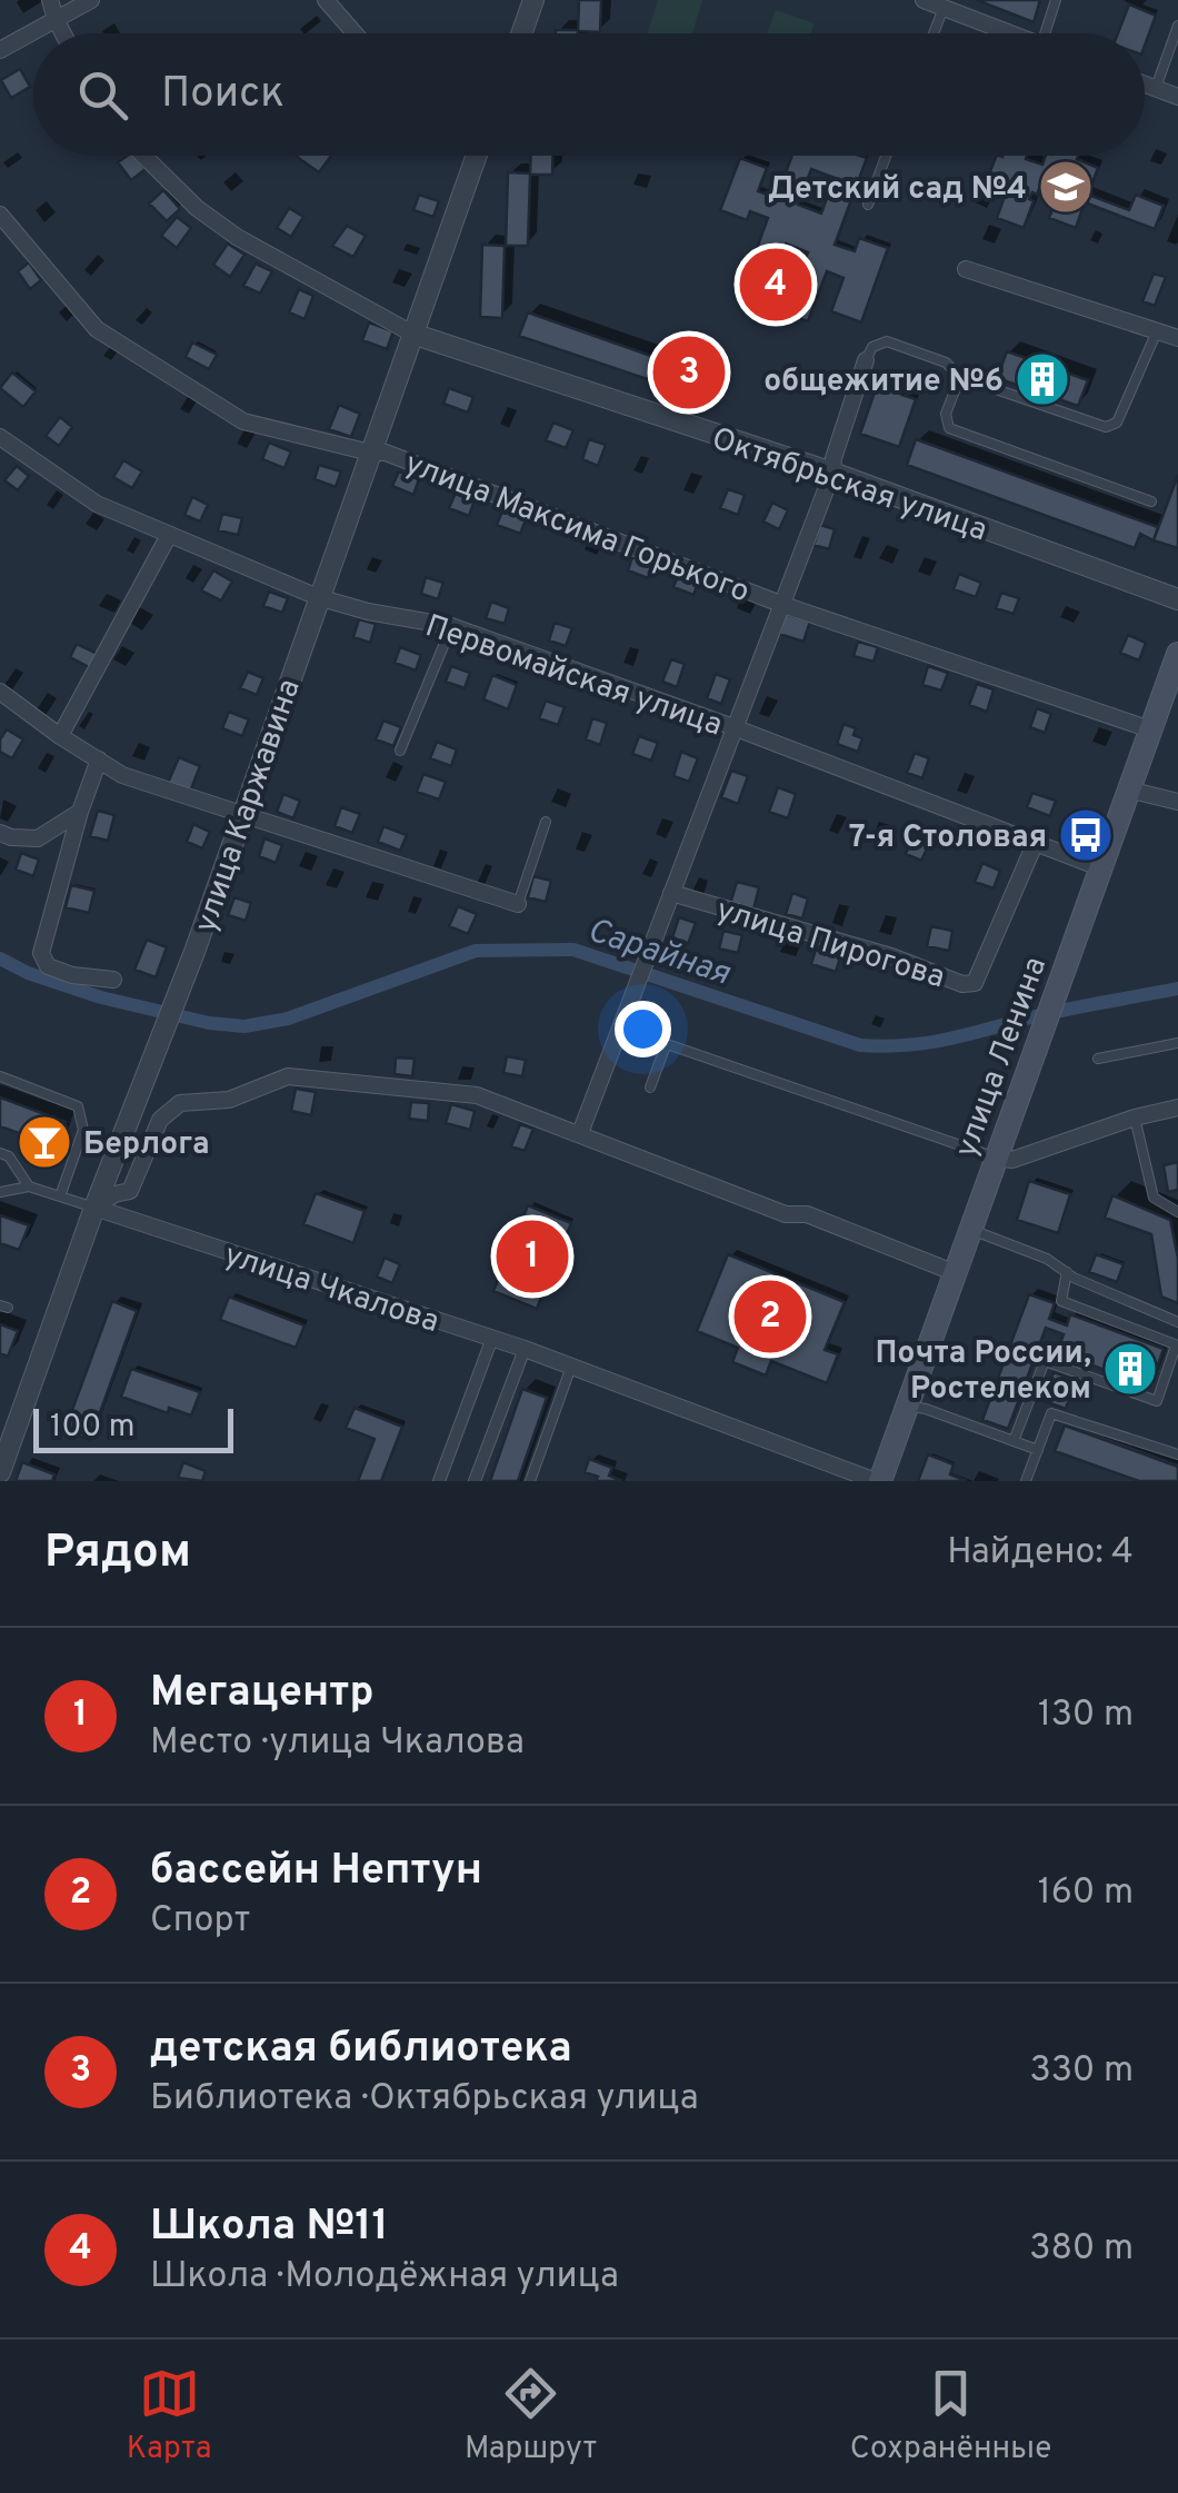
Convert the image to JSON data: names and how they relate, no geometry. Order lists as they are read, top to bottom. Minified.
{"streets":{"main road":["улица Ленина"],"street":["Октябрьская улица","улица Максима Горького","Первомайская улица","улица Каржавина","улица Пирогова","улица Чкалова"]},"crossings":[["Октябрьская улица","улица Каржавина"],["улица Максима Горького","улица Каржавина"],["улица Максима Горького","улица Ленина"],["Первомайская улица","улица Каржавина"],["Первомайская улица","улица Пирогова"],["Первомайская улица","улица Ленина"],["улица Каржавина","улица Чкалова"],["улица Ленина","улица Чкалова"]],"water":["Сарайная"],"places":{"school or university":["Детский сад №4"],"building":["общежитие №6","Почта России, Ростелеком"],"bus stop":["7-я Столовая"],"bar":["Берлога"]},"scale_bar":"100 m","page":{"search":"Поиск","pins":["4","3","1","2"],"scale":"100 m","heading":["Рядом","Найдено: 4"],"list":[{"mark":"1","name":"Мегацентр","note":"Место · улица Чкалова","value":"130 m"},{"mark":"2","name":"бассейн Нептун","note":"Спорт","value":"160 m"},{"mark":"3","name":"детская библиотека","note":"Библиотека · Октябрьская улица","value":"330 m"},{"mark":"4","name":"Школа №11","note":"Школа · Молодёжная улица","value":"380 m"}],"nav":["Карта","Маршрут","Сохранённые"]}}
